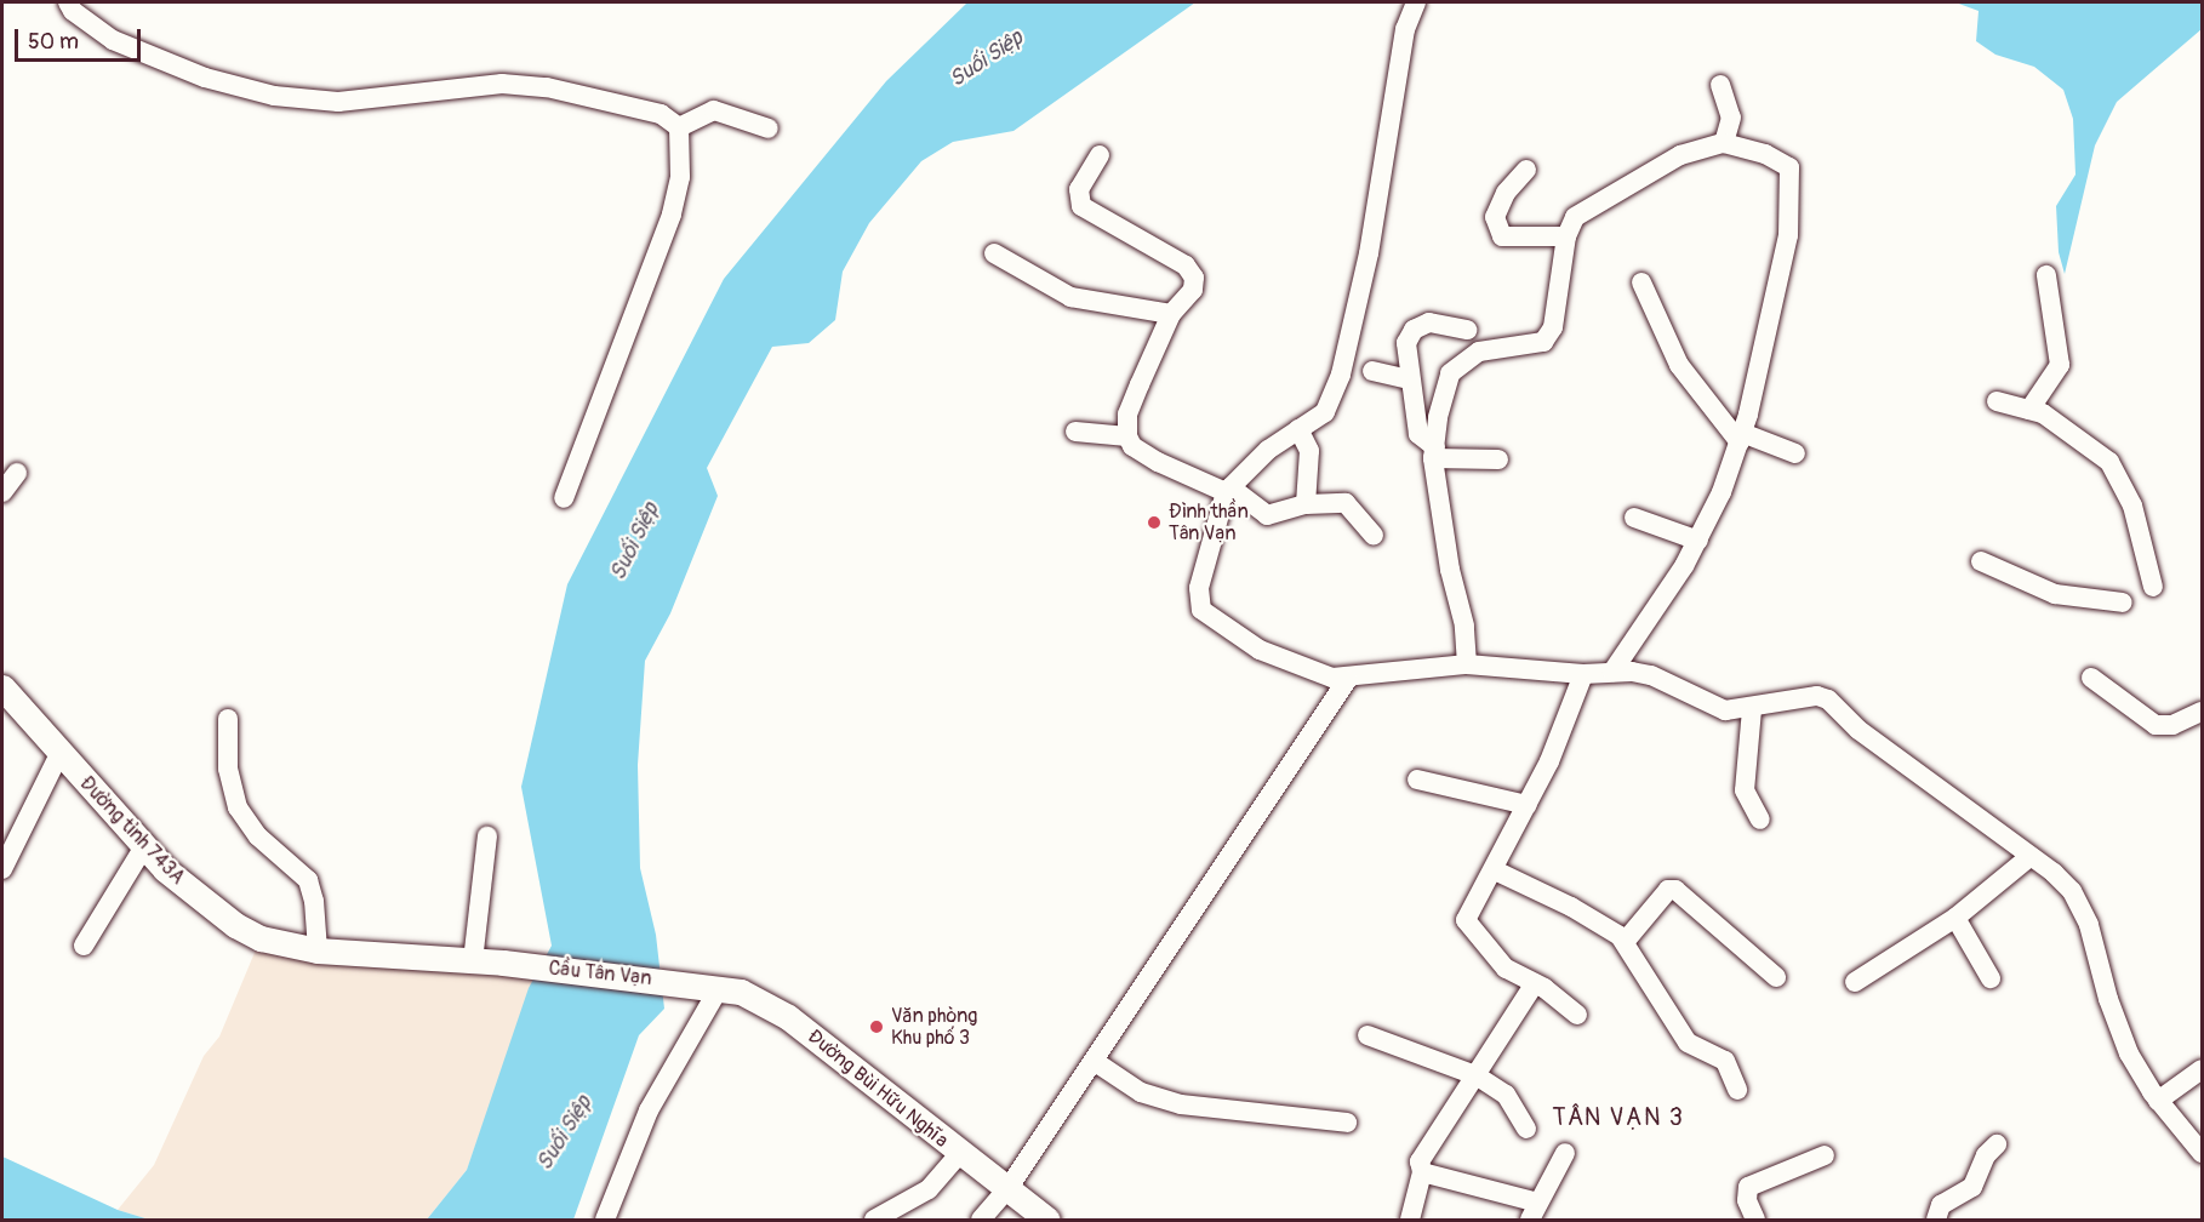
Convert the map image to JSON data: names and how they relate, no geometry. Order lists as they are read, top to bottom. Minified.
{"streets":{"main road":["Đường tỉnh 743A","Cầu Tân Vạn","Đường Bùi Hữu Nghĩa"]},"crossings":[["Đường tỉnh 743A","Cầu Tân Vạn"],["Cầu Tân Vạn","Đường Bùi Hữu Nghĩa"]],"districts":["TÂN VẠN 3"],"water":["Suối Siệp"],"places":["Đình thần Tân Vạn","Văn phòng Khu phố 3"],"scale_bar":"50 m"}
